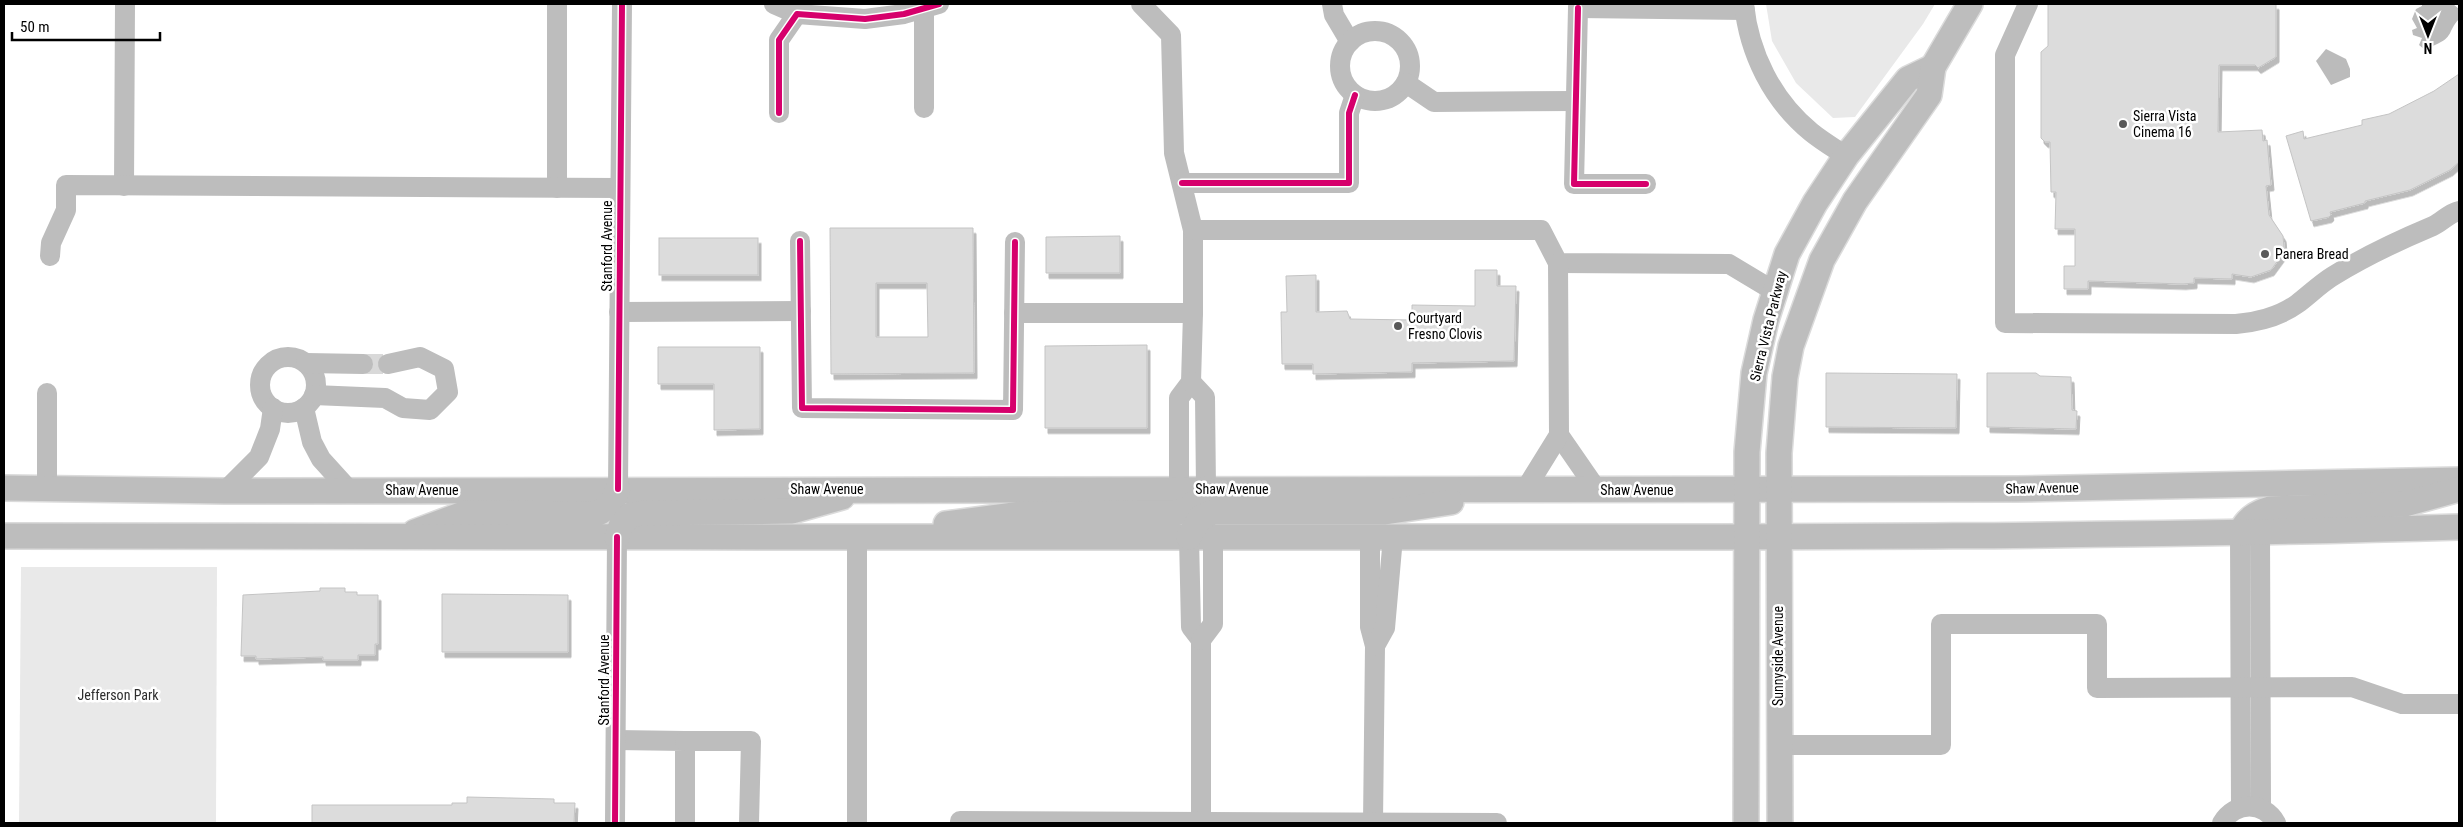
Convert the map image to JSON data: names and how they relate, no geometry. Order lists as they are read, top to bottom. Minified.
{"streets":{"main road":["Sierra Vista Parkway","Shaw Avenue","Sunnyside Avenue"],"street":["Stanford Avenue"]},"crossings":[["Stanford Avenue","Shaw Avenue"],["Sierra Vista Parkway","Shaw Avenue"],["Sierra Vista Parkway","Sunnyside Avenue"],["Shaw Avenue","Sunnyside Avenue"]],"parks":["Jefferson Park"],"places":["Sierra Vista Cinema 16","Panera Bread","Courtyard Fresno Clovis"],"scale_bar":"50 m","north":"bottom"}
